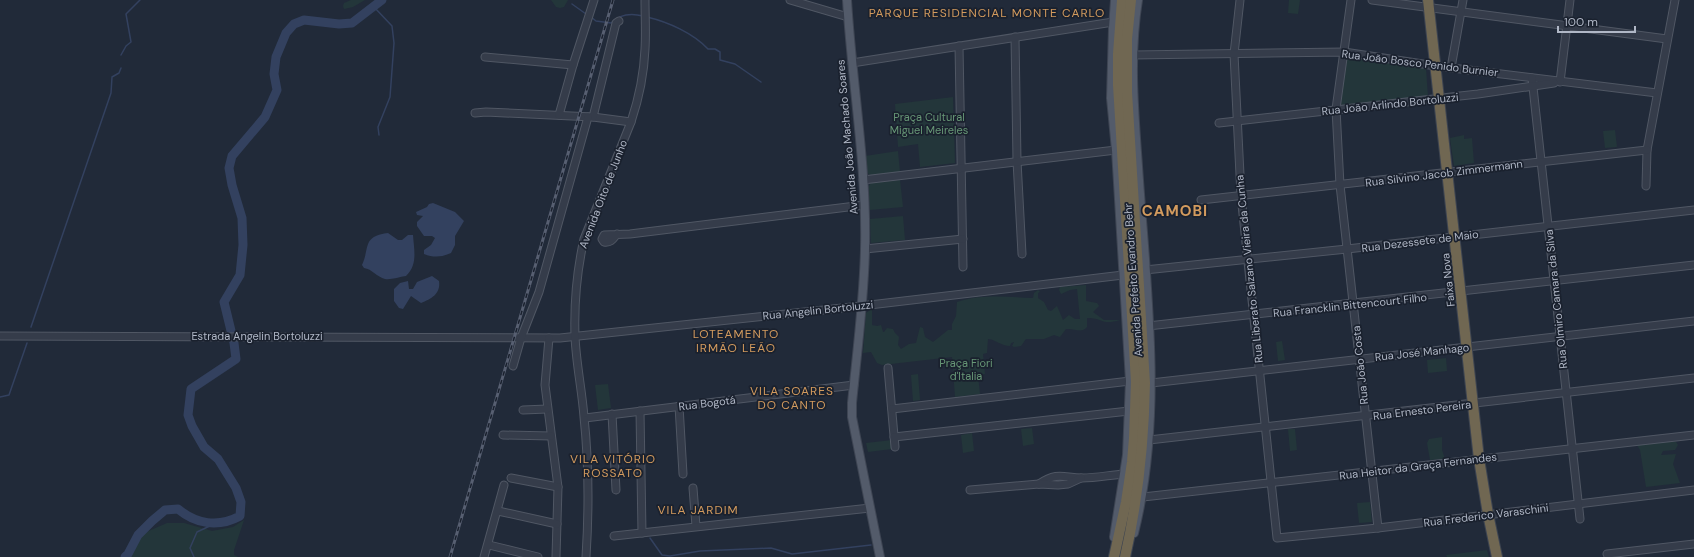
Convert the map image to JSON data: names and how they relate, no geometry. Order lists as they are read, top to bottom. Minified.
{"streets":{"highway":["Avenida Prefeito Evandro Behr","Faixa Nova"],"main road":["Avenida João Machado Soares"],"street":["Rua João Bosco Penido Burnier","Rua João Arlindo Bortoluzzi","Rua Silvino Jacob Zimmermann","Avenida Oito de Junho","Rua Dezessete de Maio","Rua Liberato Salzano Vieira da Cunha","Rua Olmiro Camara da Silva","Rua Francklin Bittencourt Filho","Rua Angelin Bortoluzzi","Estrada Angelin Bortoluzzi","Rua José Manhago","Rua João Costa","Rua Bogotá","Rua Ernesto Pereira","Rua Heitor da Graça Fernandes","Rua Frederico Varaschini"]},"crossings":[["Rua João Bosco Penido Burnier","Rua João Arlindo Bortoluzzi"],["Rua João Bosco Penido Burnier","Rua Liberato Salzano Vieira da Cunha"],["Rua João Bosco Penido Burnier","Avenida Prefeito Evandro Behr"],["Rua João Bosco Penido Burnier","Faixa Nova"],["Rua João Bosco Penido Burnier","Rua Olmiro Camara da Silva"],["Rua João Bosco Penido Burnier","Rua João Costa"],["Rua João Arlindo Bortoluzzi","Rua Liberato Salzano Vieira da Cunha"],["Rua João Arlindo Bortoluzzi","Faixa Nova"],["Rua João Arlindo Bortoluzzi","Rua Olmiro Camara da Silva"],["Rua João Arlindo Bortoluzzi","Rua João Costa"],["Avenida João Machado Soares","Rua Angelin Bortoluzzi"],["Avenida João Machado Soares","Rua Bogotá"],["Rua Silvino Jacob Zimmermann","Rua Liberato Salzano Vieira da Cunha"],["Rua Silvino Jacob Zimmermann","Faixa Nova"],["Rua Silvino Jacob Zimmermann","Rua Olmiro Camara da Silva"],["Rua Silvino Jacob Zimmermann","Rua João Costa"],["Avenida Oito de Junho","Rua Angelin Bortoluzzi"],["Avenida Oito de Junho","Rua Bogotá"],["Rua Dezessete de Maio","Rua Liberato Salzano Vieira da Cunha"],["Rua Dezessete de Maio","Avenida Prefeito Evandro Behr"],["Rua Dezessete de Maio","Faixa Nova"],["Rua Dezessete de Maio","Rua Olmiro Camara da Silva"],["Rua Dezessete de Maio","Rua João Costa"],["Rua Liberato Salzano Vieira da Cunha","Rua Francklin Bittencourt Filho"],["Rua Liberato Salzano Vieira da Cunha","Rua José Manhago"],["Rua Liberato Salzano Vieira da Cunha","Rua Ernesto Pereira"],["Rua Liberato Salzano Vieira da Cunha","Rua Heitor da Graça Fernandes"],["Rua Liberato Salzano Vieira da Cunha","Rua Frederico Varaschini"],["Avenida Prefeito Evandro Behr","Rua Francklin Bittencourt Filho"],["Avenida Prefeito Evandro Behr","Rua Angelin Bortoluzzi"],["Avenida Prefeito Evandro Behr","Rua José Manhago"],["Avenida Prefeito Evandro Behr","Rua Ernesto Pereira"],["Avenida Prefeito Evandro Behr","Rua Heitor da Graça Fernandes"],["Faixa Nova","Rua Francklin Bittencourt Filho"],["Faixa Nova","Rua José Manhago"],["Faixa Nova","Rua Ernesto Pereira"],["Faixa Nova","Rua Heitor da Graça Fernandes"],["Faixa Nova","Rua Frederico Varaschini"],["Rua Olmiro Camara da Silva","Rua Francklin Bittencourt Filho"],["Rua Olmiro Camara da Silva","Rua José Manhago"],["Rua Olmiro Camara da Silva","Rua Ernesto Pereira"],["Rua Olmiro Camara da Silva","Rua Heitor da Graça Fernandes"],["Rua Olmiro Camara da Silva","Rua Frederico Varaschini"],["Rua Francklin Bittencourt Filho","Rua João Costa"],["Rua Angelin Bortoluzzi","Estrada Angelin Bortoluzzi"],["Rua José Manhago","Rua João Costa"],["Rua João Costa","Rua Ernesto Pereira"],["Rua João Costa","Rua Heitor da Graça Fernandes"],["Rua João Costa","Rua Frederico Varaschini"]],"districts":["PARQUE RESIDENCIAL MONTE CARLO","CAMOBI","LOTEAMENTO IRMÃO LEÃO","VILA SOARES DO CANTO","VILA VITÓRIO ROSSATO","VILA JARDIM"],"parks":["Praça Cultural Miguel Meireles","Praça Fiori d'Italia"],"scale_bar":"100 m"}
